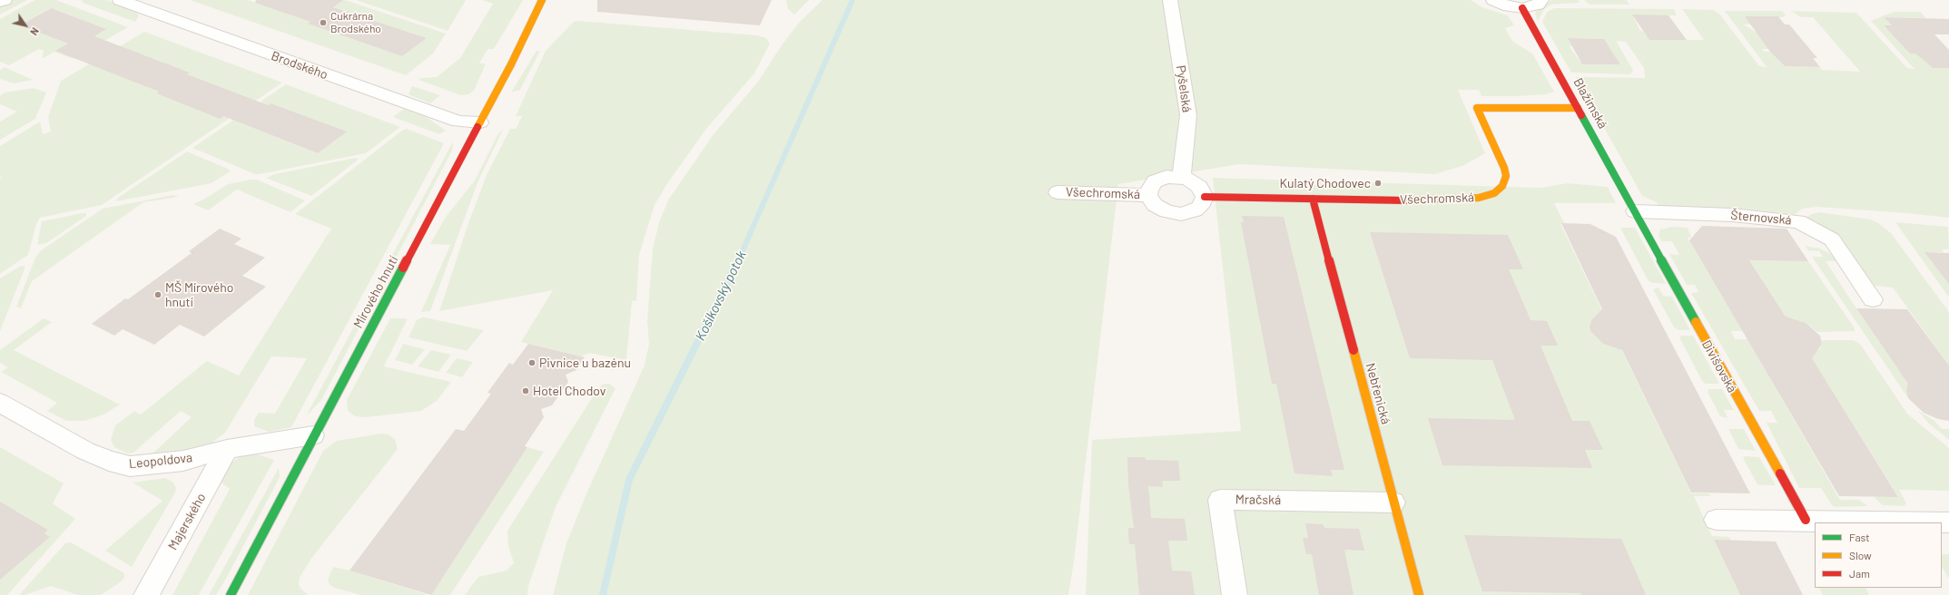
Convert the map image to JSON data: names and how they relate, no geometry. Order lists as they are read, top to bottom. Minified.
{"streets":{"street":["Brodského","Pyšelská","Blažimská","Všechromská","Šternovská","Mírového hnutí","Divišovská","Nebřenická","Leopoldova","Mračská","Majerského"]},"crossings":[["Brodského","Mírového hnutí"],["Pyšelská","Všechromská"],["Blažimská","Všechromská"],["Blažimská","Šternovská"],["Blažimská","Divišovská"],["Všechromská","Nebřenická"],["Šternovská","Divišovská"],["Mírového hnutí","Leopoldova"],["Nebřenická","Mračská"],["Leopoldova","Majerského"]],"water":["Košíkovský potok"],"places":["Cukrárna Brodského","Kulatý Chodovec","MŠ Mírového hnutí","Pivnice u bazénu","Hotel Chodov"],"legend":["Fast","Slow","Jam"],"north":"bottom right"}
